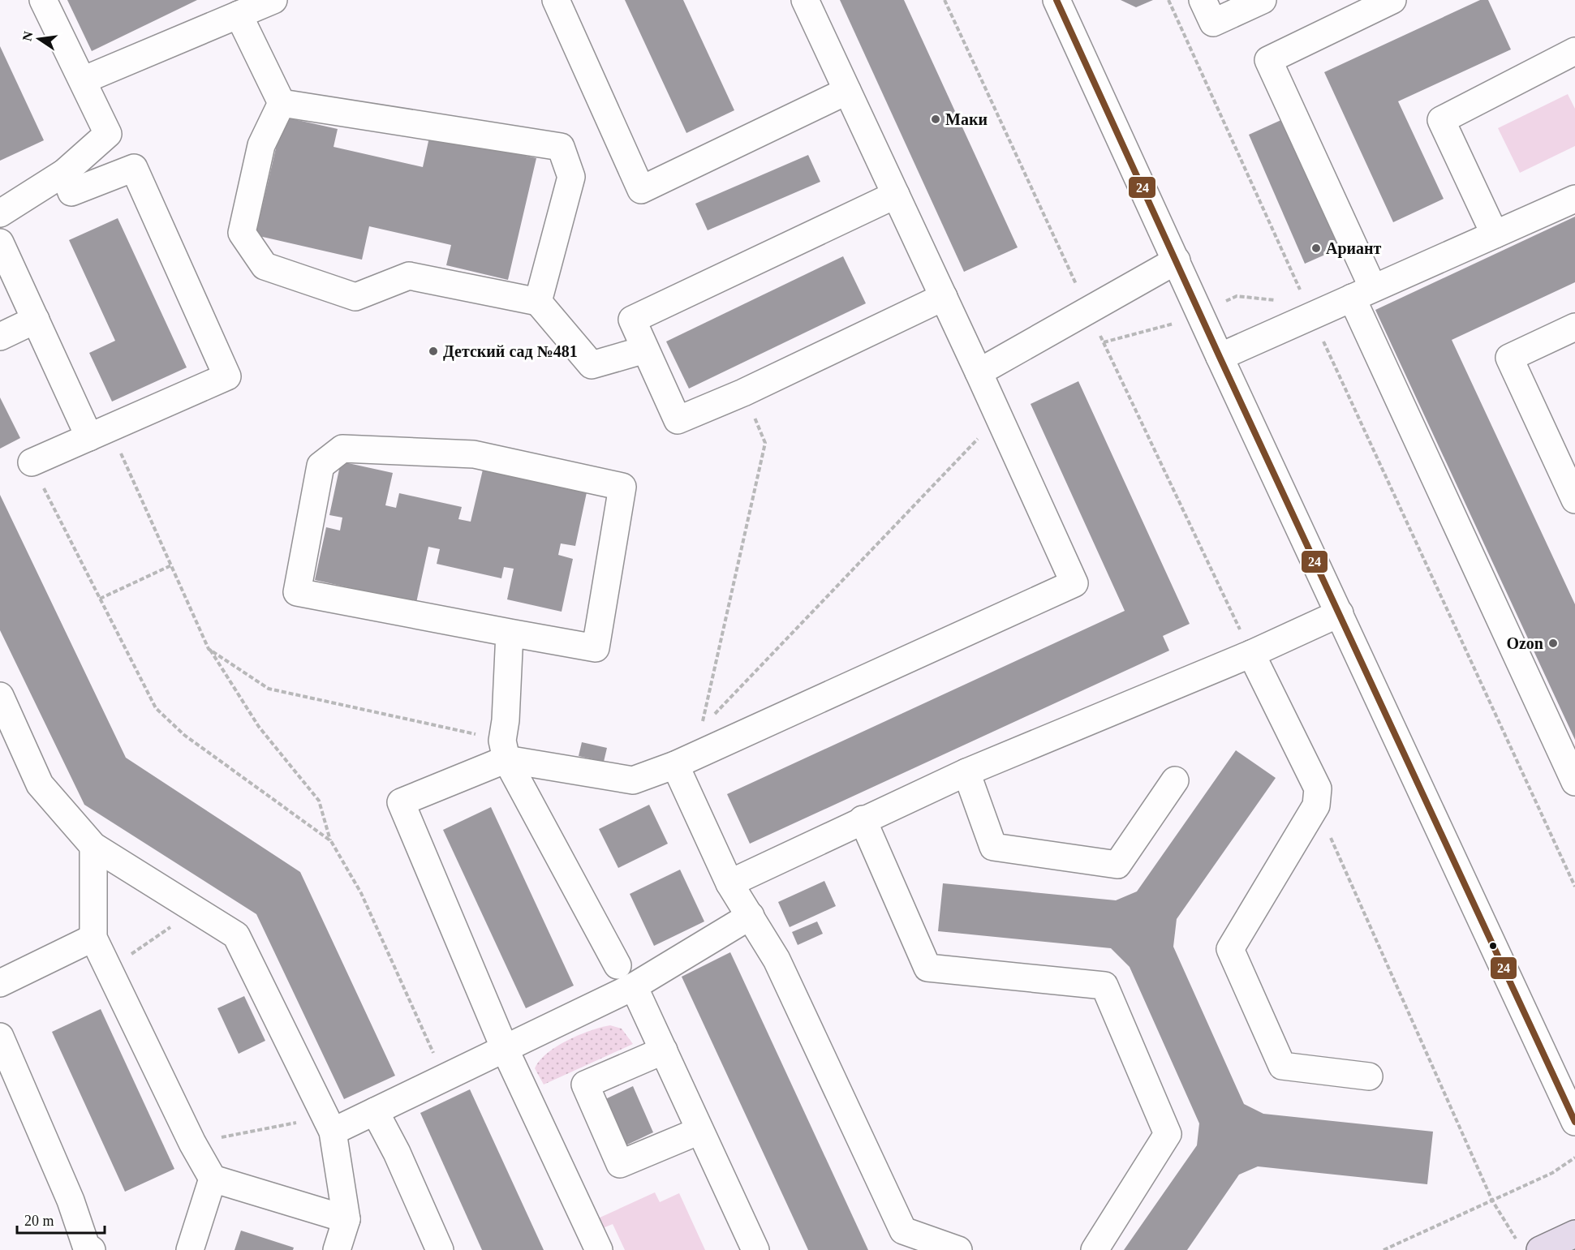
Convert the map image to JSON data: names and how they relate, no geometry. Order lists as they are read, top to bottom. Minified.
{"places":["Маки","Ариант","Детский сад №481","Ozon"],"lines":["transit line 24"],"scale_bar":"20 m","north":"left"}
